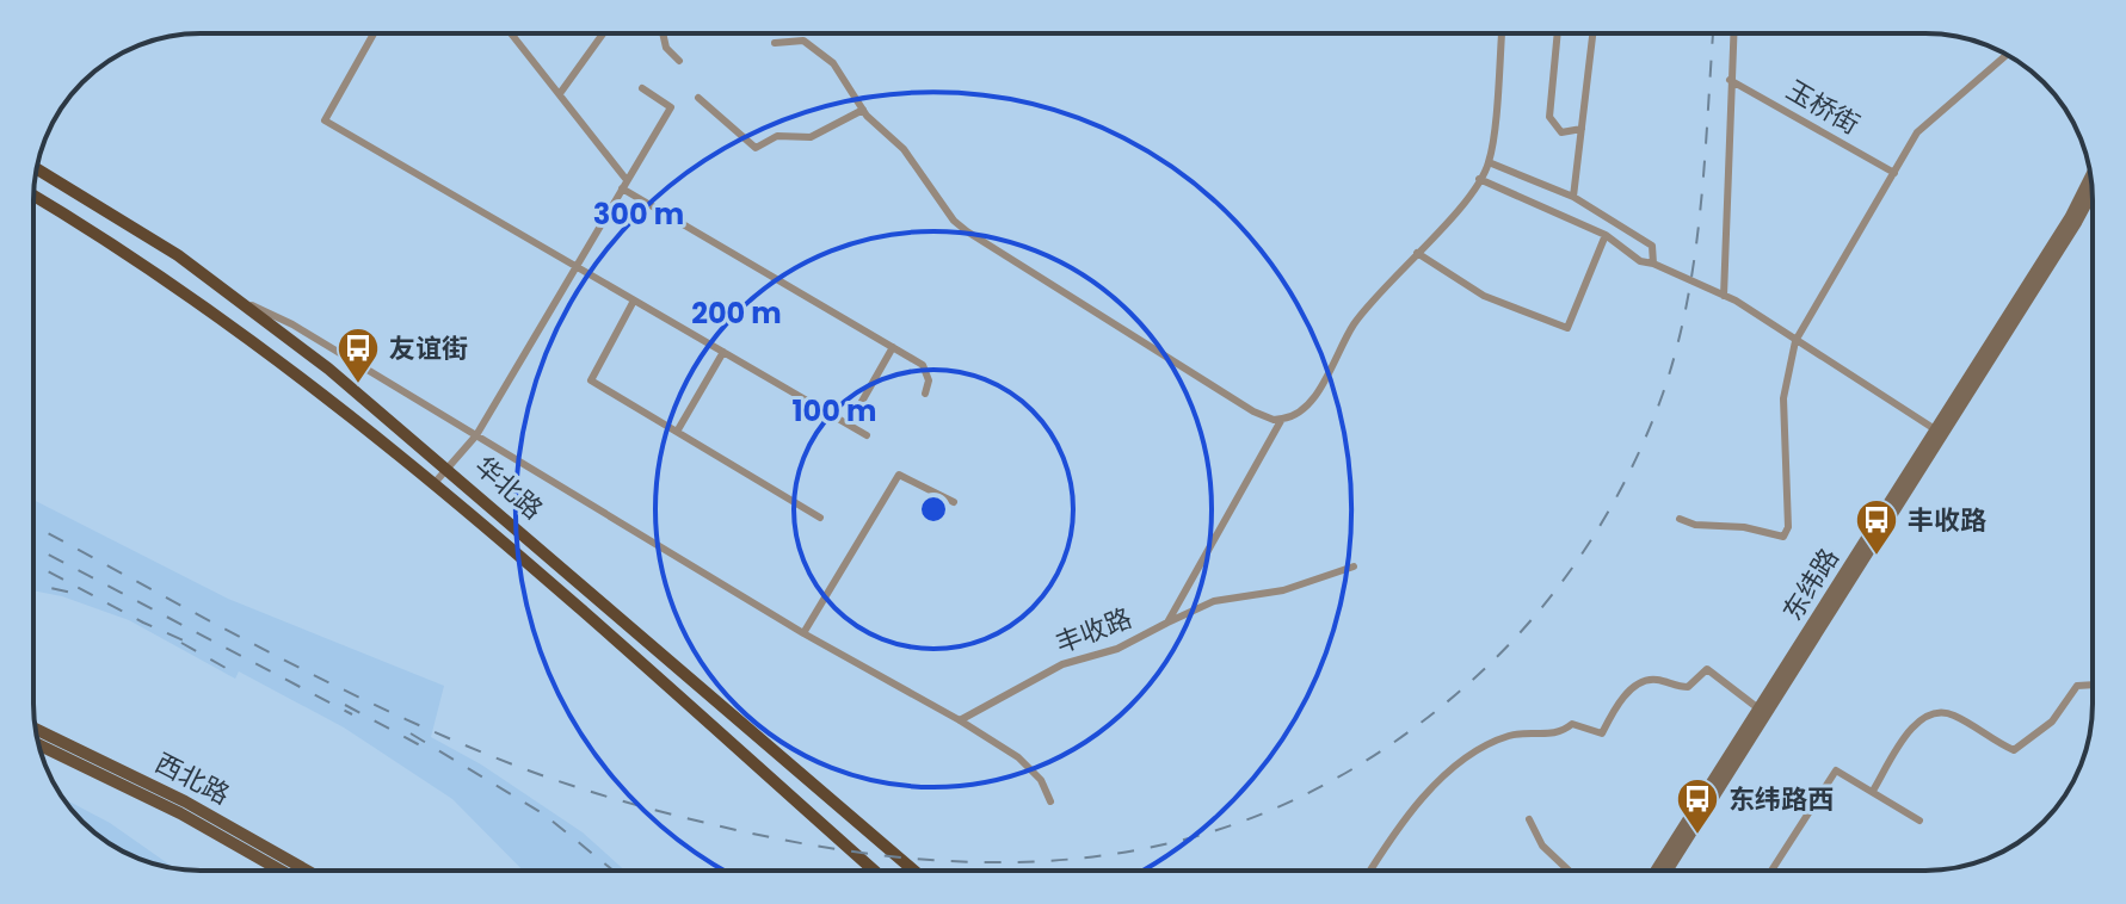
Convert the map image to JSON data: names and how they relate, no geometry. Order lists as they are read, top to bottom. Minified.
{"streets":{"highway":["华北路"],"main road":["东纬路","西北路"],"street":["玉桥街","丰收路"]},"places":{"bus stop":["友谊街","丰收路","东纬路西"]},"rings":["300 m","200 m","100 m"]}
